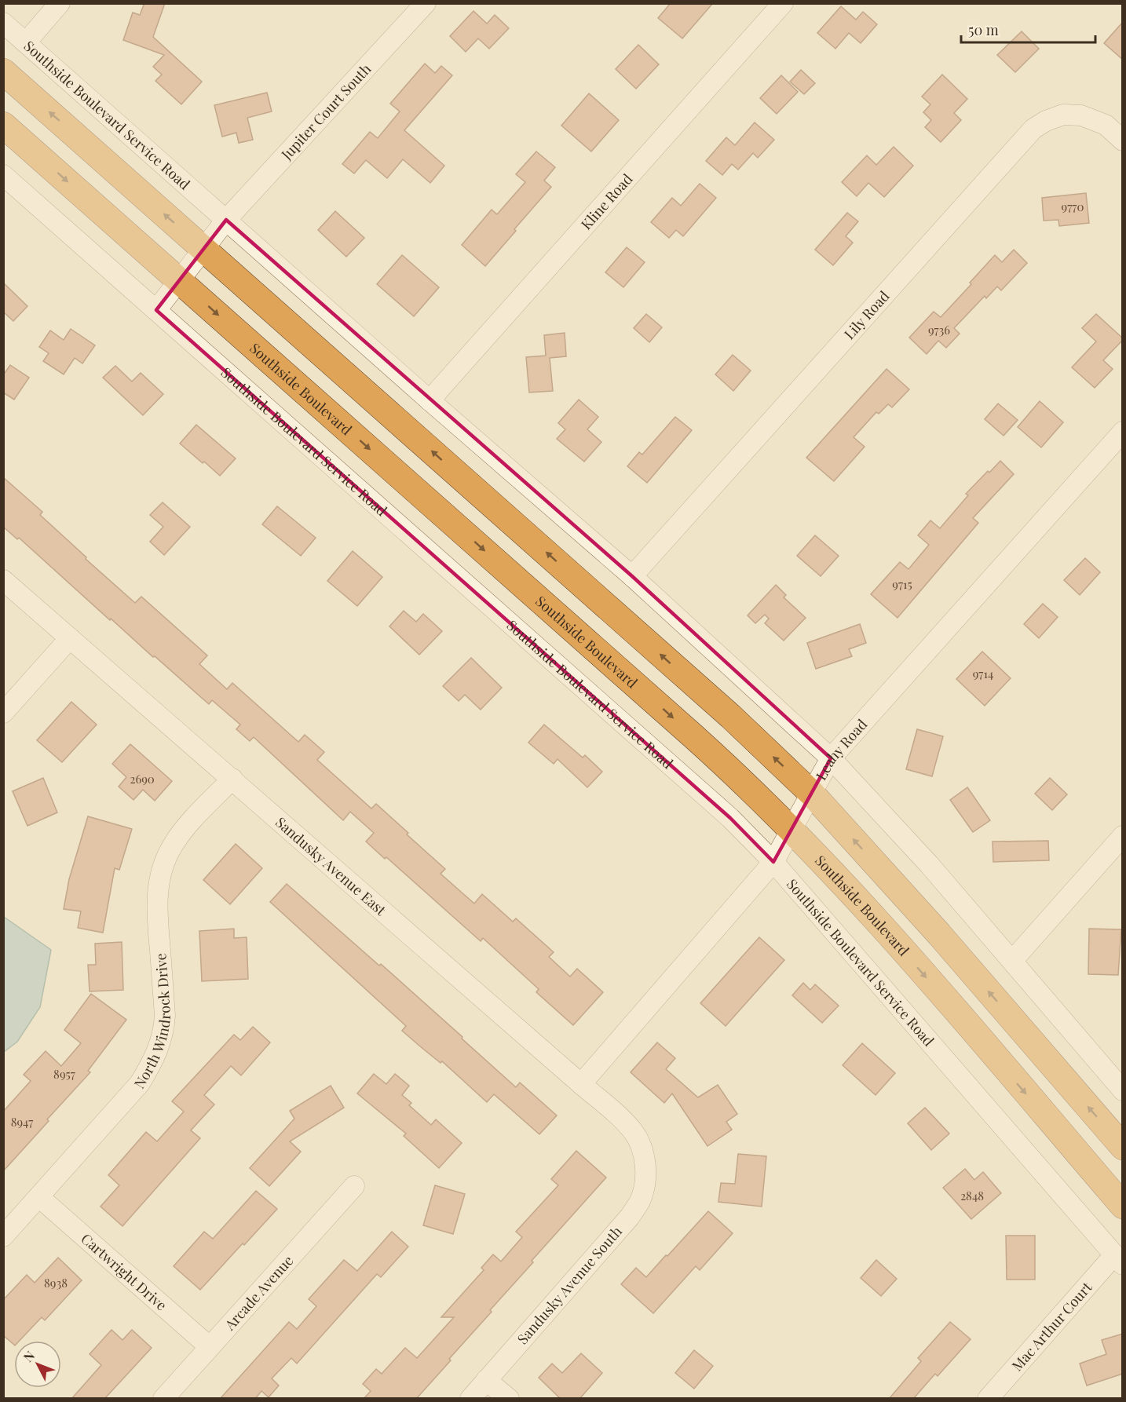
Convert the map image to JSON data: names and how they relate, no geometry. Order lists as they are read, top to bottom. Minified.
{"streets":{"highway":["Southside Boulevard"],"street":["Jupiter Court South","Southside Boulevard Service Road","Kline Road","Lily Road","Leahy Road","Sandusky Avenue East","North Windrock Drive","Cartwright Drive","Sandusky Avenue South","Arcade Avenue","Mac Arthur Court"]},"crossings":[["Jupiter Court South","Southside Boulevard Service Road"],["Jupiter Court South","Southside Boulevard"],["Southside Boulevard Service Road","Kline Road"],["Southside Boulevard Service Road","Lily Road"],["Southside Boulevard Service Road","Leahy Road"],["Southside Boulevard Service Road","Mac Arthur Court"],["Southside Boulevard","Leahy Road"],["Leahy Road","Sandusky Avenue East"],["Sandusky Avenue East","North Windrock Drive"],["Sandusky Avenue East","Sandusky Avenue South"],["North Windrock Drive","Cartwright Drive"],["Cartwright Drive","Arcade Avenue"]],"house_numbers":["9770","9736","9715","9714","2690","8957","8947","2848","8938"],"scale_bar":"50 m","north":"top left"}
